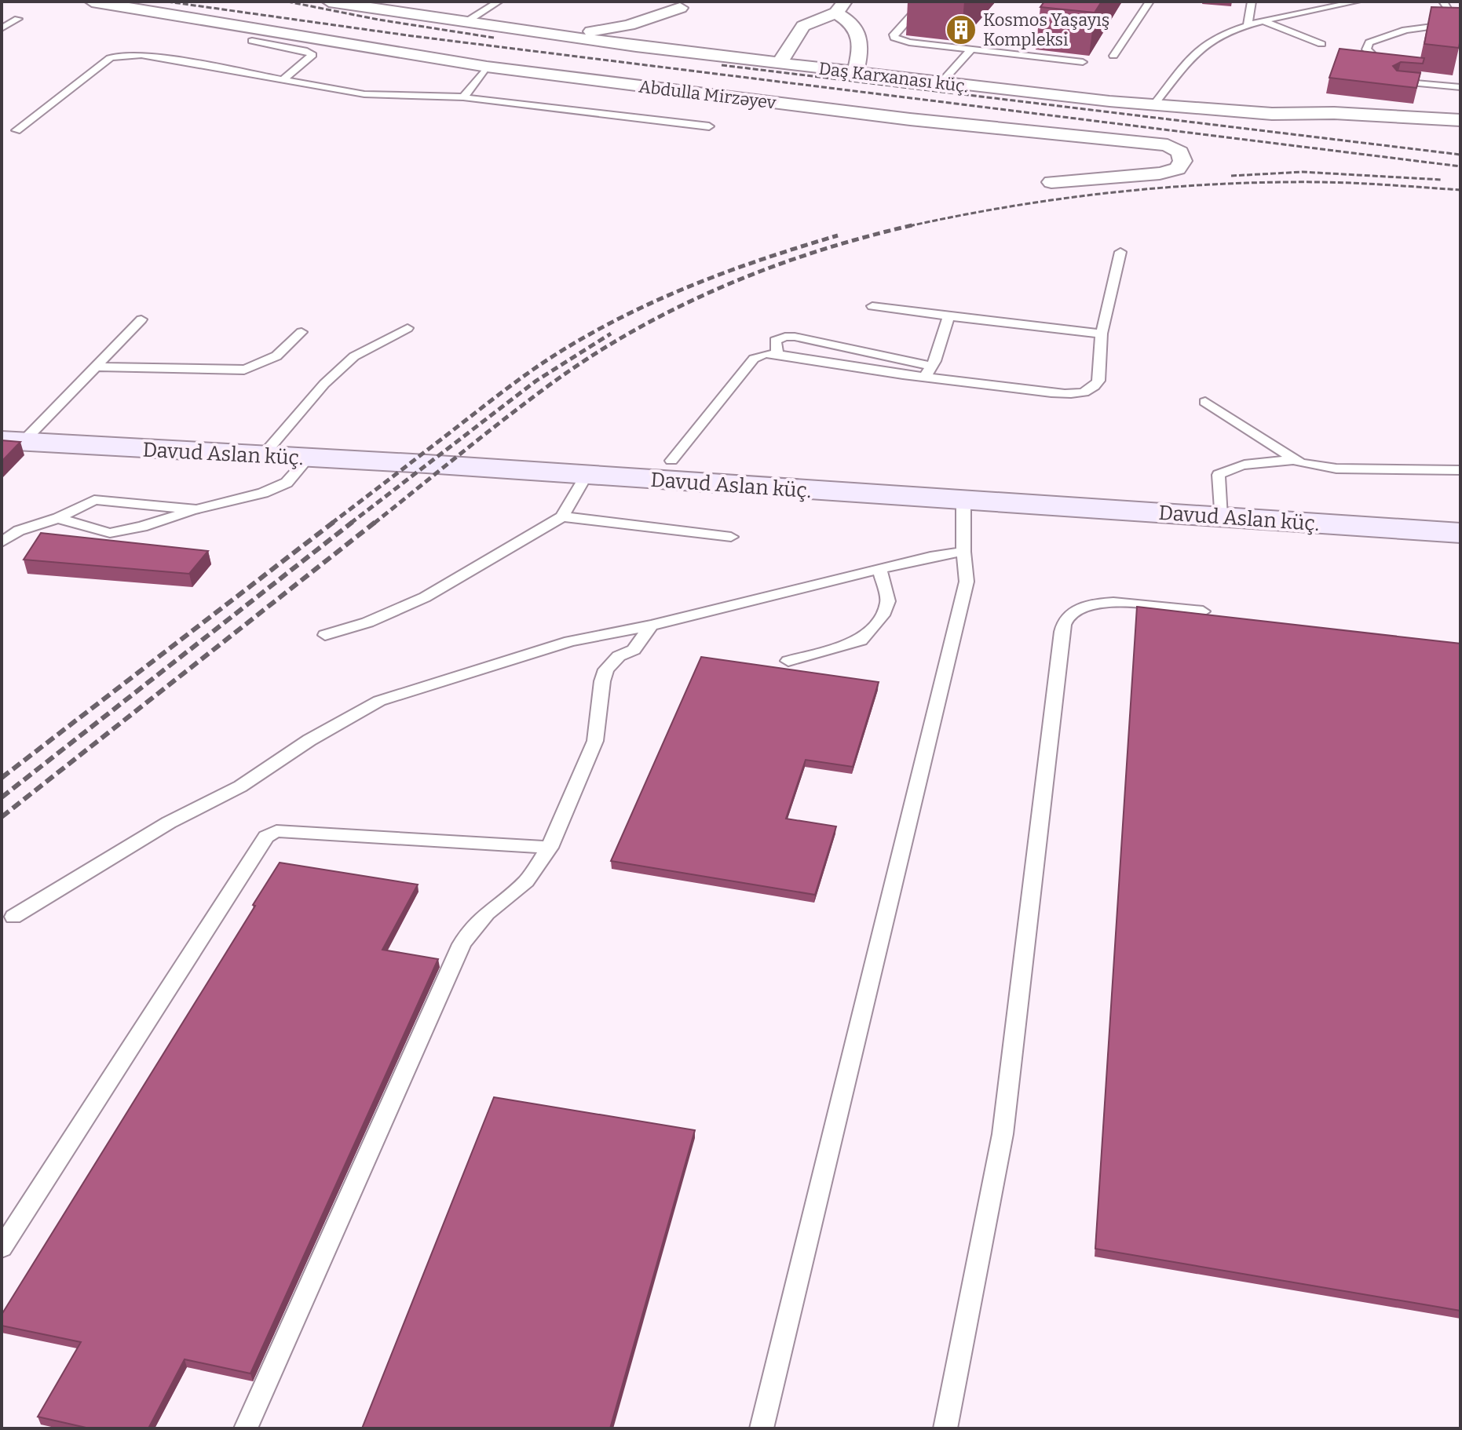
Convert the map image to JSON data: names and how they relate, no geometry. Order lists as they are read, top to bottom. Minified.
{"streets":{"street":["Daş Karxanası küç.","Abdulla Mirzəyev","Davud Aslan küç."]},"places":{"building":["Kosmos Yaşayış Kompleksi"]}}
